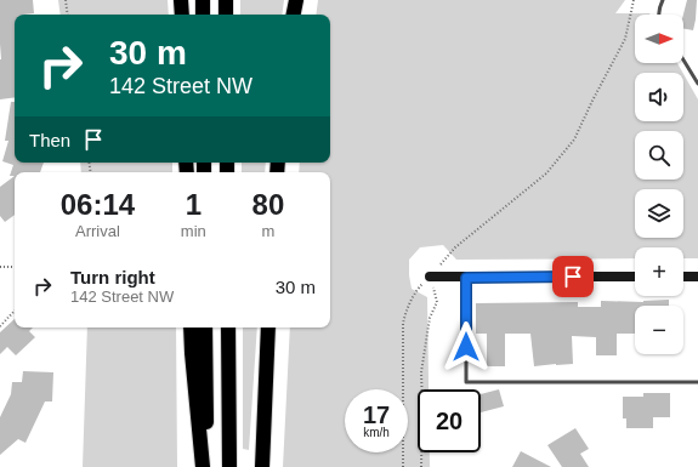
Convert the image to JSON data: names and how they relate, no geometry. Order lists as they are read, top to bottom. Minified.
{"north":"right","page":{"map_buttons":["+","−"],"turn":["30 m","142 Street NW"],"then":"Then","eta":["06:14","Arrival","1","min","80","m"],"list":[{"name":"Turn right","note":"142 Street NW","value":"30 m"}],"speed":"17 km/h","limit":"20"}}
